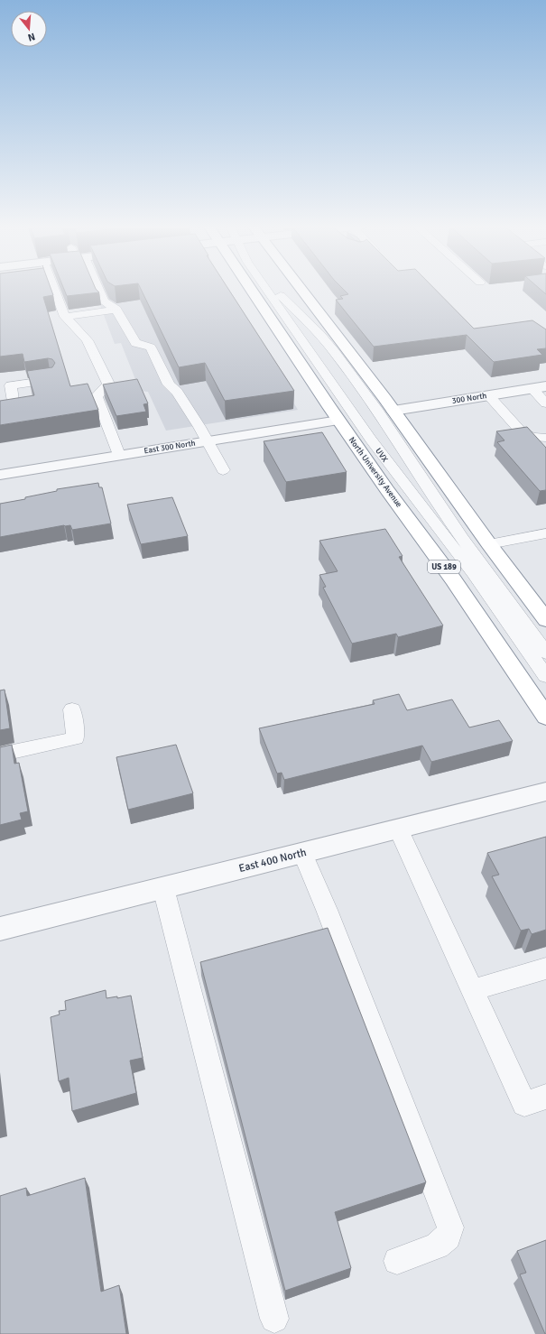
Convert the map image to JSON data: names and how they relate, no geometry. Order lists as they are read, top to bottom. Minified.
{"streets":{"highway":["North University Avenue","US 189"],"street":["300 North","East 300 North","East 400 North"],"lane":["UVX"]},"crossings":[["East 300 North","North University Avenue"]],"north":"bottom"}
